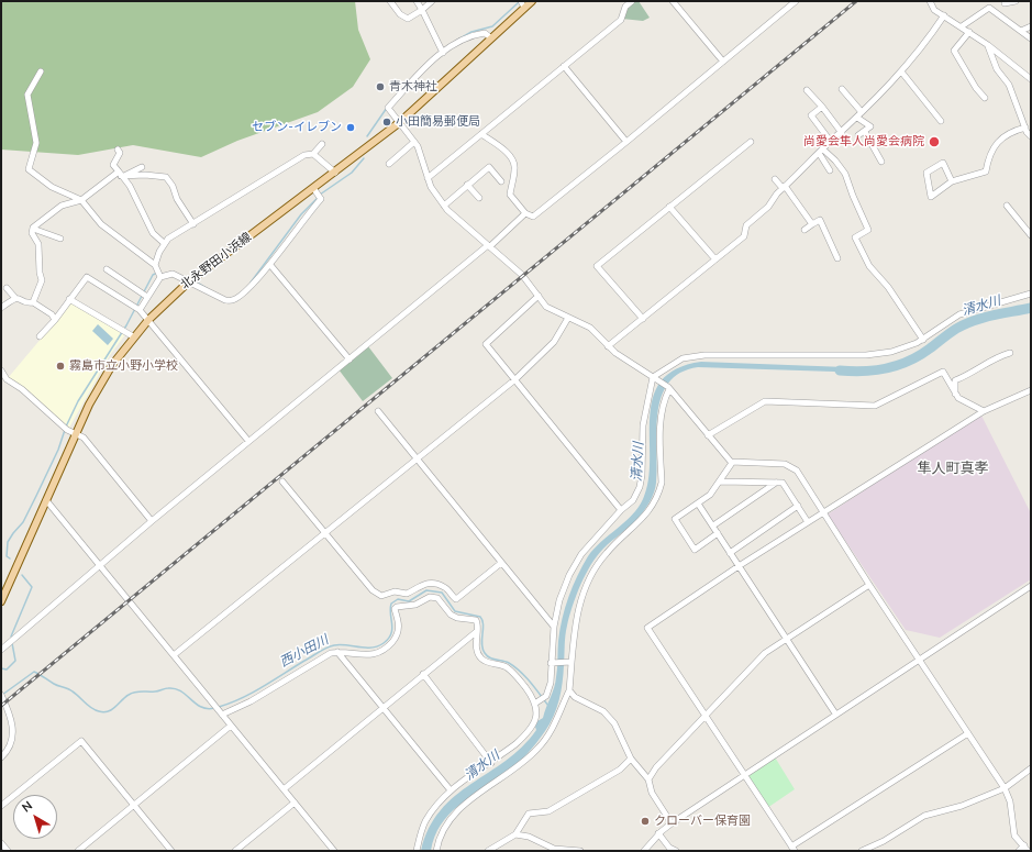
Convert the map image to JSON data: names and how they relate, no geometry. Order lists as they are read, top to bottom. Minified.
{"streets":{"main road":["北永野田小浜線"]},"districts":["隼人町真孝"],"water":["清水川","西小田川"],"places":["青木神社","小田簡易郵便局","セブン-イレブン","尚愛会隼人尚愛会病院","霧島市立小野小学校","クローバー保育園"],"north":"top left"}
